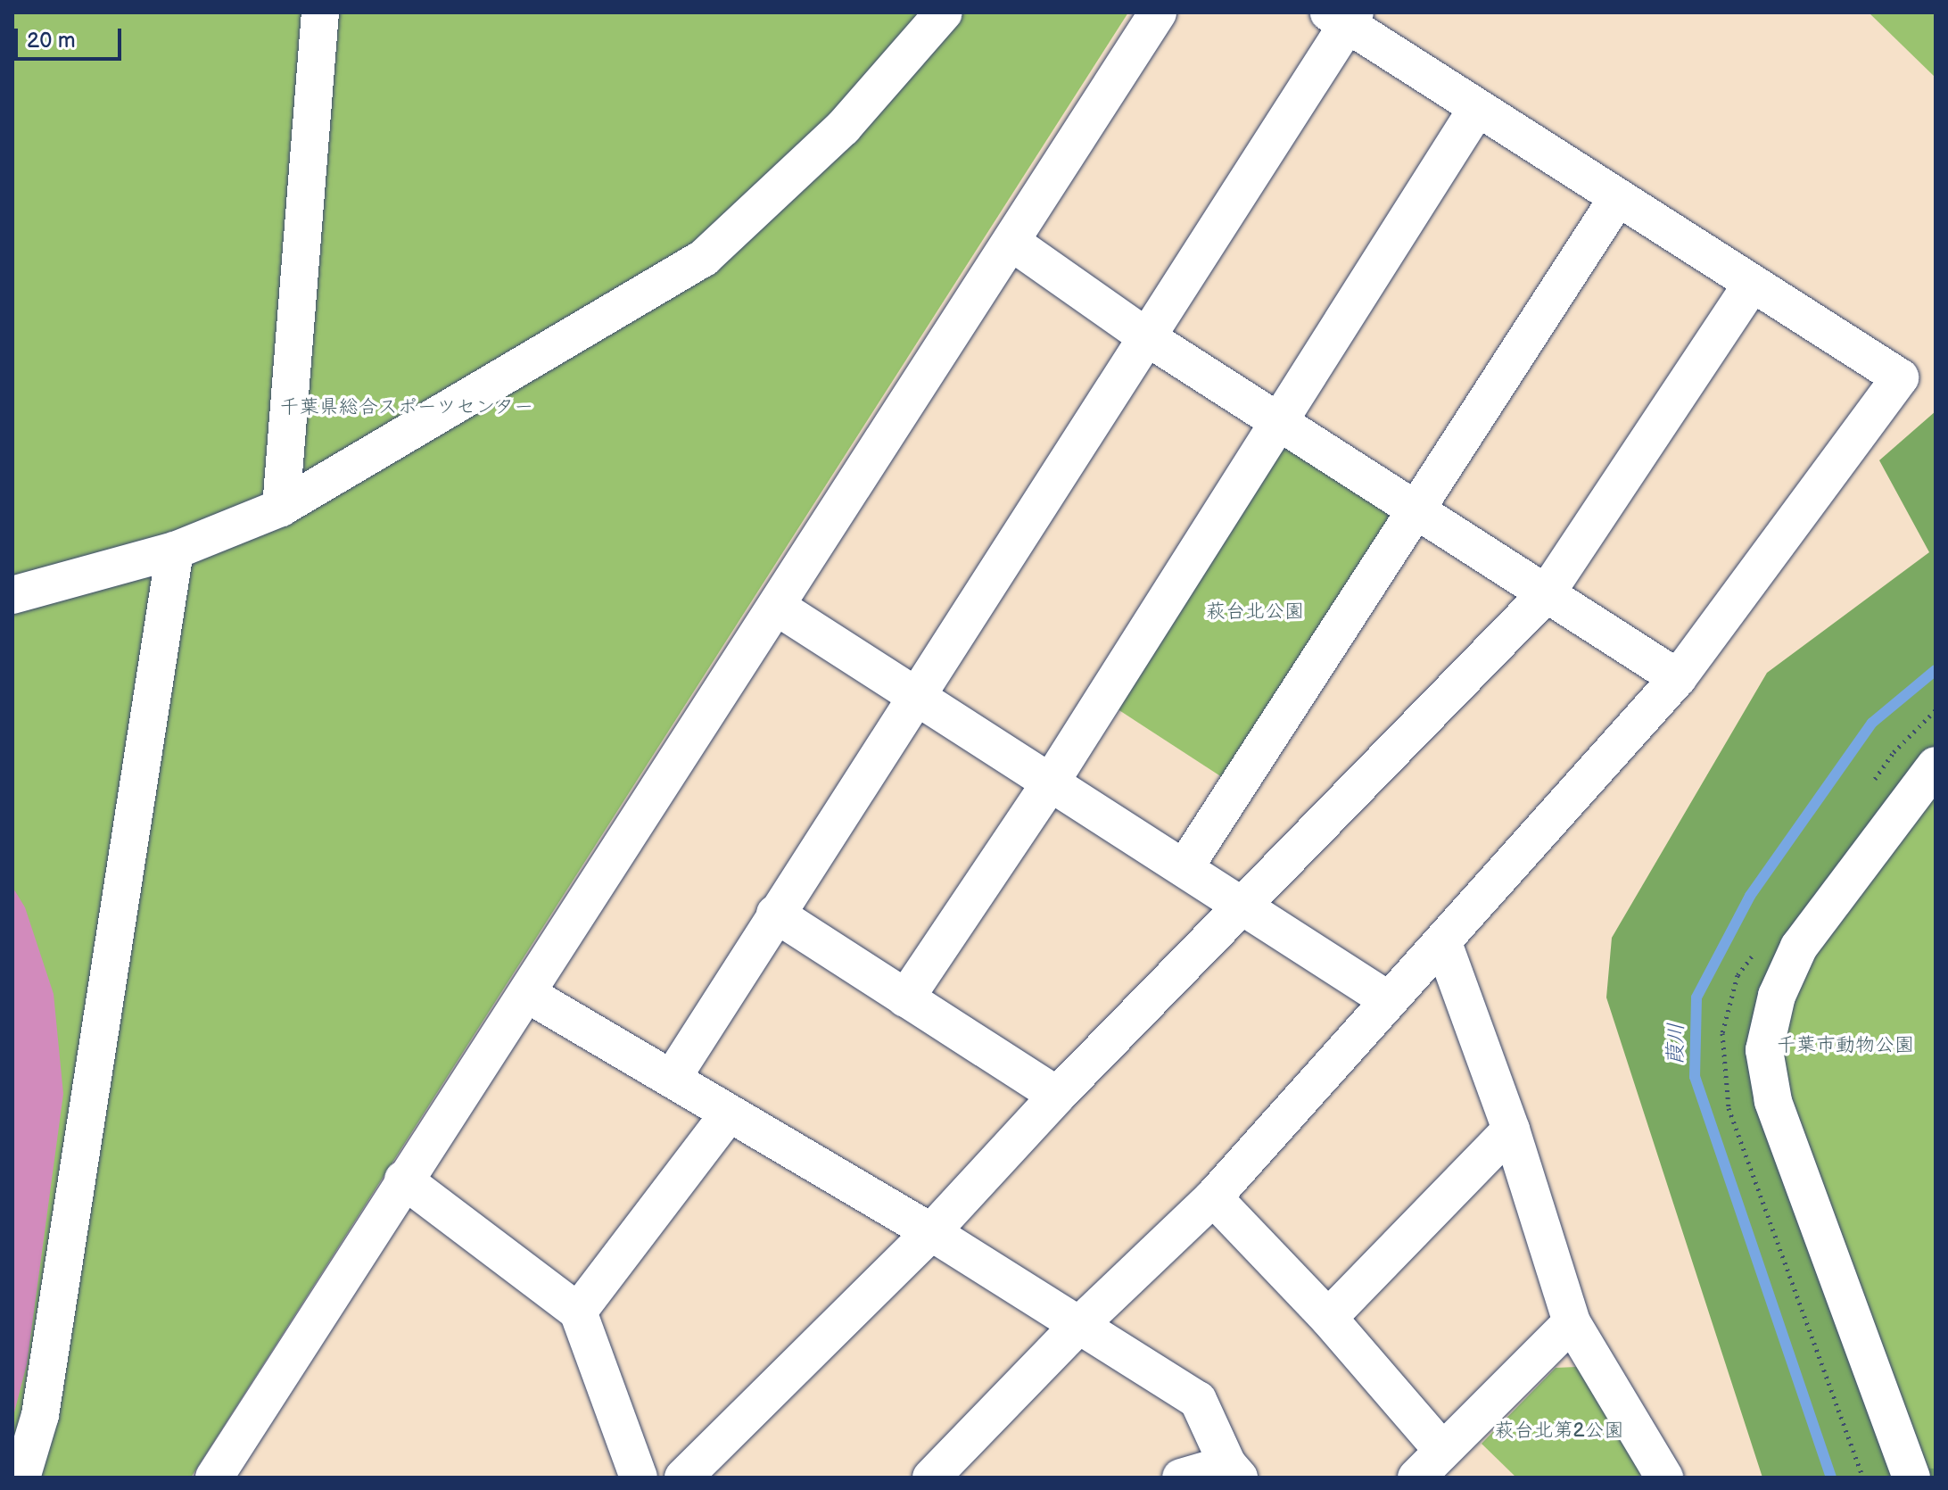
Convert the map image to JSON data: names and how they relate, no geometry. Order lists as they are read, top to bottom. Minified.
{"water":["葭川"],"parks":["千葉県総合スポーツセンター","萩台北公園","千葉市動物公園","萩台北第2公園"],"scale_bar":"20 m"}
